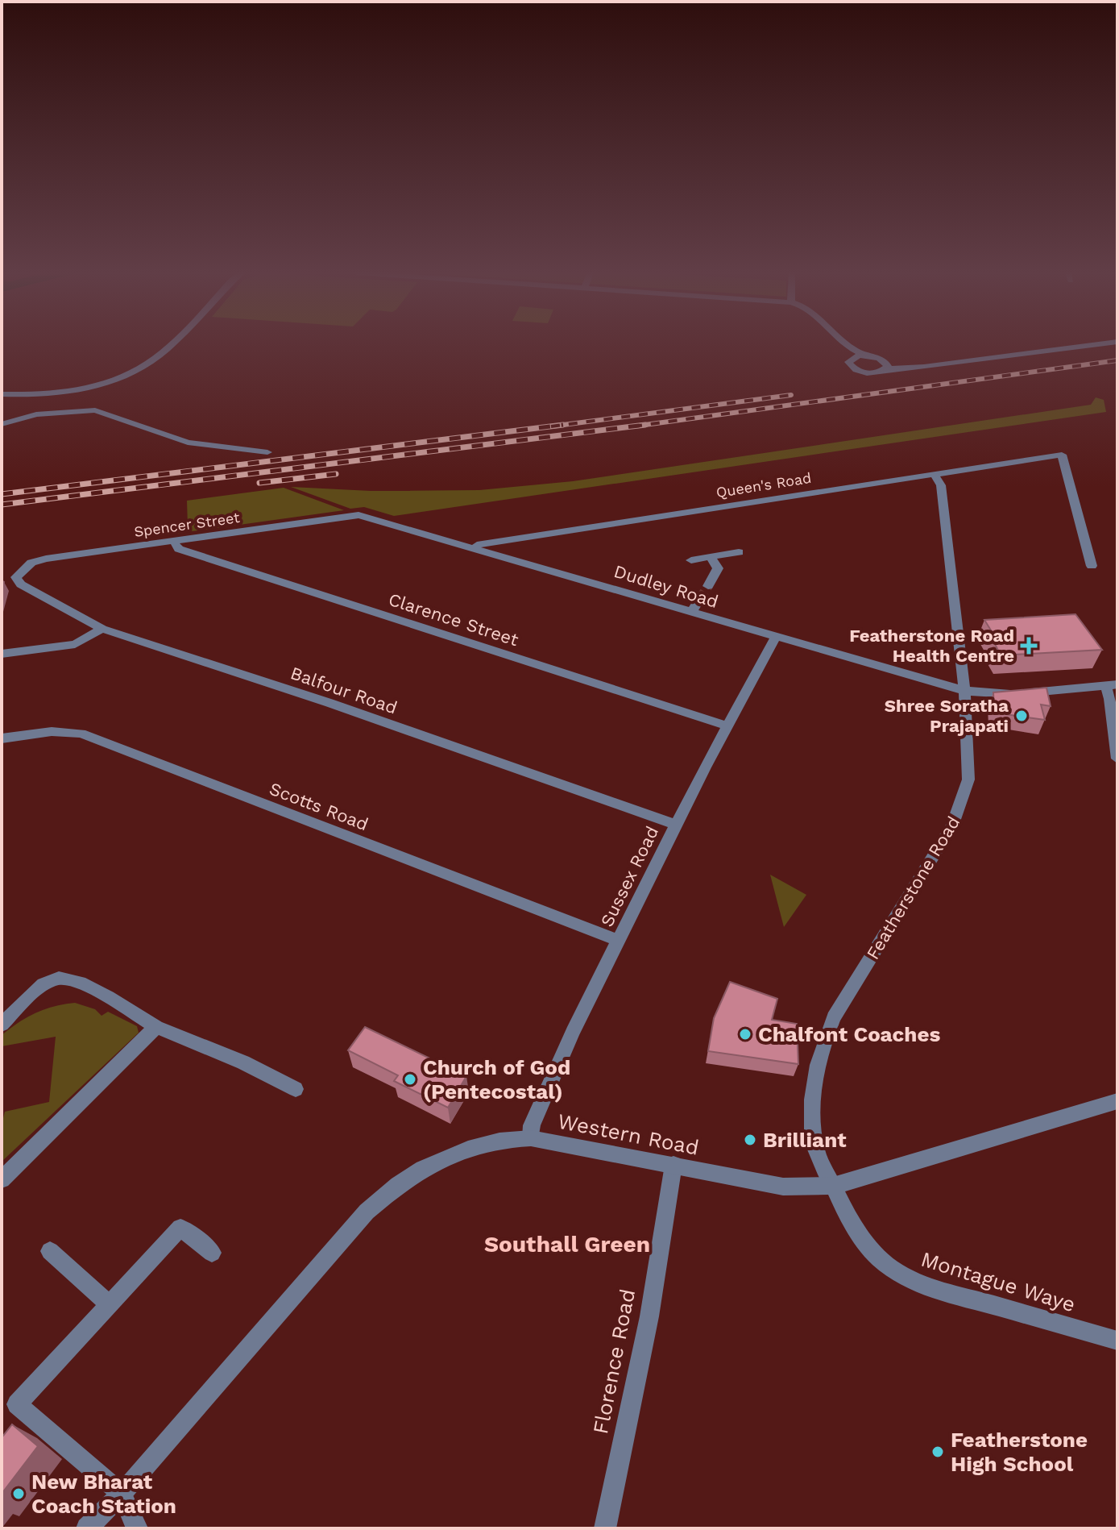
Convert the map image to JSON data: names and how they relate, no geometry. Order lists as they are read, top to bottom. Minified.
{"streets":{"street":["Queen's Road","Spencer Street","Dudley Road","Clarence Street","Balfour Road","Scotts Road","Sussex Road","Featherstone Road","Western Road","Montague Waye","Florence Road"]},"crossings":[["Queen's Road","Dudley Road"],["Queen's Road","Featherstone Road"],["Spencer Street","Dudley Road"],["Spencer Street","Clarence Street"],["Spencer Street","Balfour Road"],["Dudley Road","Sussex Road"],["Dudley Road","Featherstone Road"],["Clarence Street","Sussex Road"],["Balfour Road","Sussex Road"],["Scotts Road","Sussex Road"],["Sussex Road","Western Road"],["Featherstone Road","Western Road"],["Featherstone Road","Montague Waye"],["Western Road","Montague Waye"],["Western Road","Florence Road"]],"districts":["Southall Green"],"places":{"health":["Featherstone Road Health Centre"],"other":["Shree Soratha Prajapati","Chalfont Coaches","Church of God (Pentecostal)","Brilliant","Featherstone High School","New Bharat Coach Station"]}}
